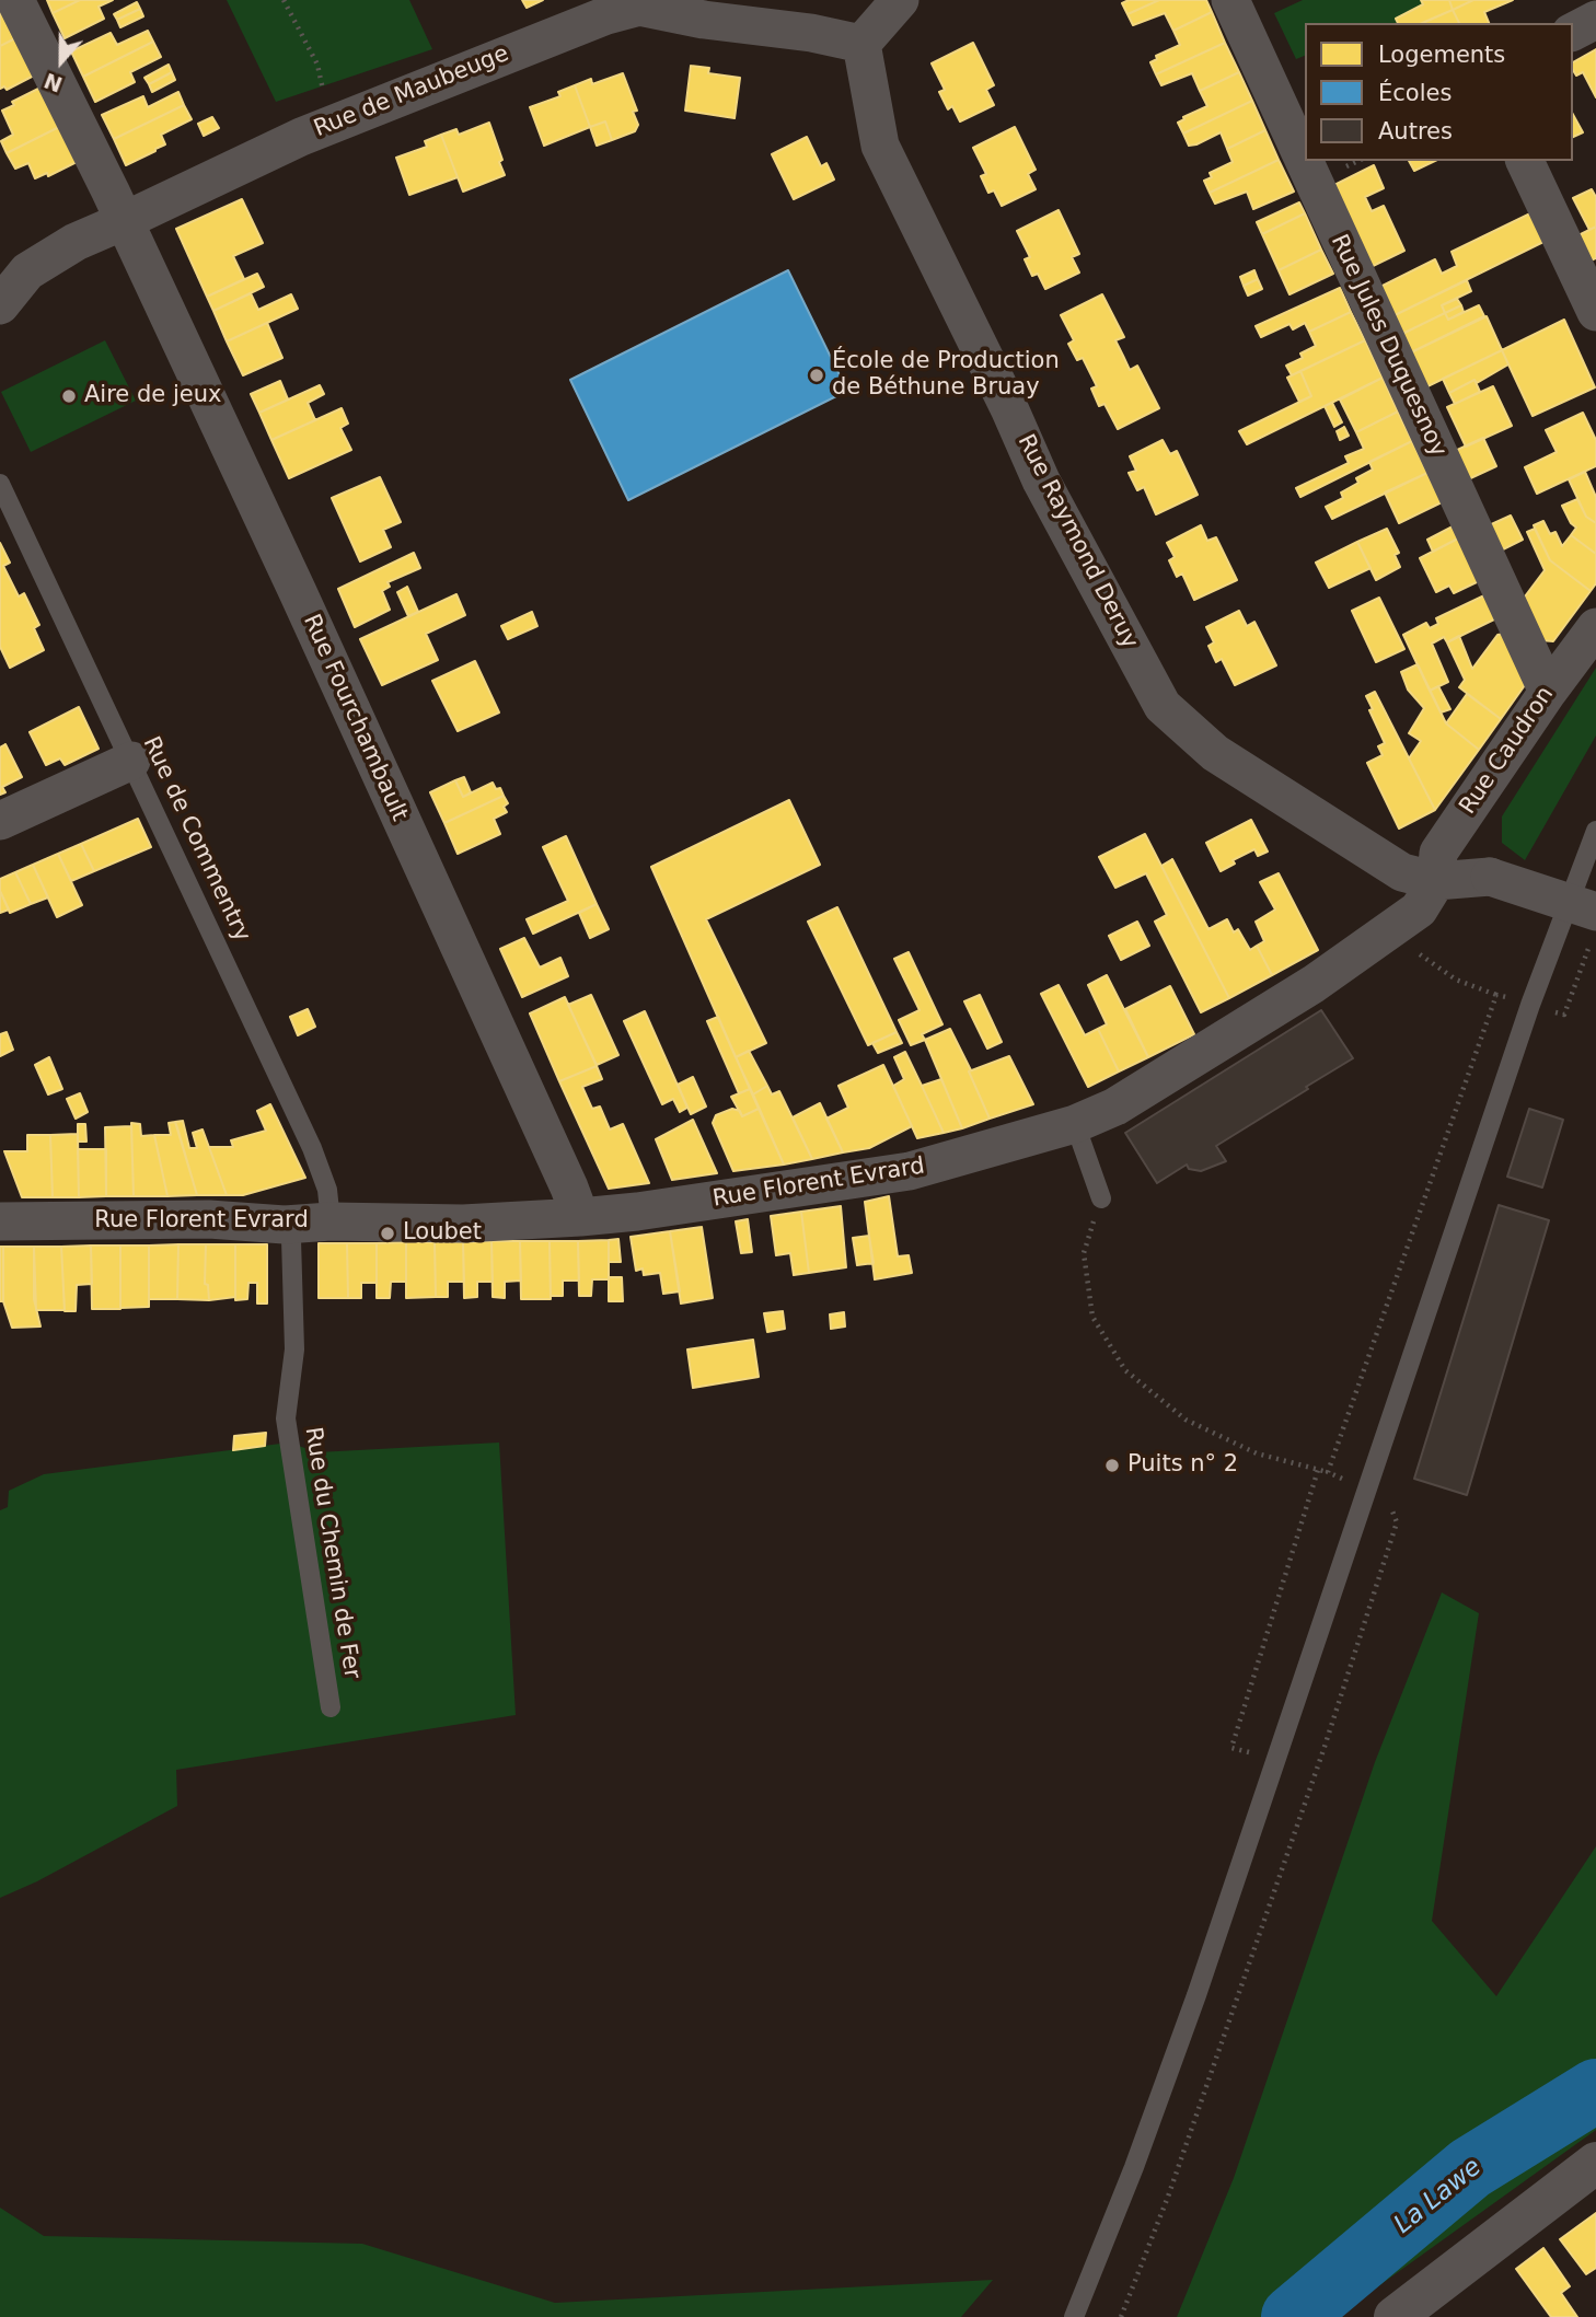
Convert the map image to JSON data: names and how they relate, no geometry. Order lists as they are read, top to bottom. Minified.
{"streets":{"street":["Rue de Maubeuge","Rue Jules Duquesnoy","Rue Raymond Deruy","Rue Fourchambault","Rue Caudron","Rue Florent Evrard"],"lane":["Rue de Commentry","Rue du Chemin de Fer"]},"crossings":[["Rue de Maubeuge","Rue Raymond Deruy"],["Rue de Maubeuge","Rue Fourchambault"],["Rue Jules Duquesnoy","Rue Caudron"],["Rue Raymond Deruy","Rue Caudron"],["Rue Raymond Deruy","Rue Florent Evrard"],["Rue Fourchambault","Rue Florent Evrard"],["Rue Caudron","Rue Florent Evrard"],["Rue de Commentry","Rue Florent Evrard"],["Rue Florent Evrard","Rue du Chemin de Fer"]],"water":["La Lawe"],"places":["École de Production de Béthune Bruay","Aire de jeux","Loubet","Puits n° 2"],"legend":["Logements","Écoles","Autres"],"north":"bottom"}
